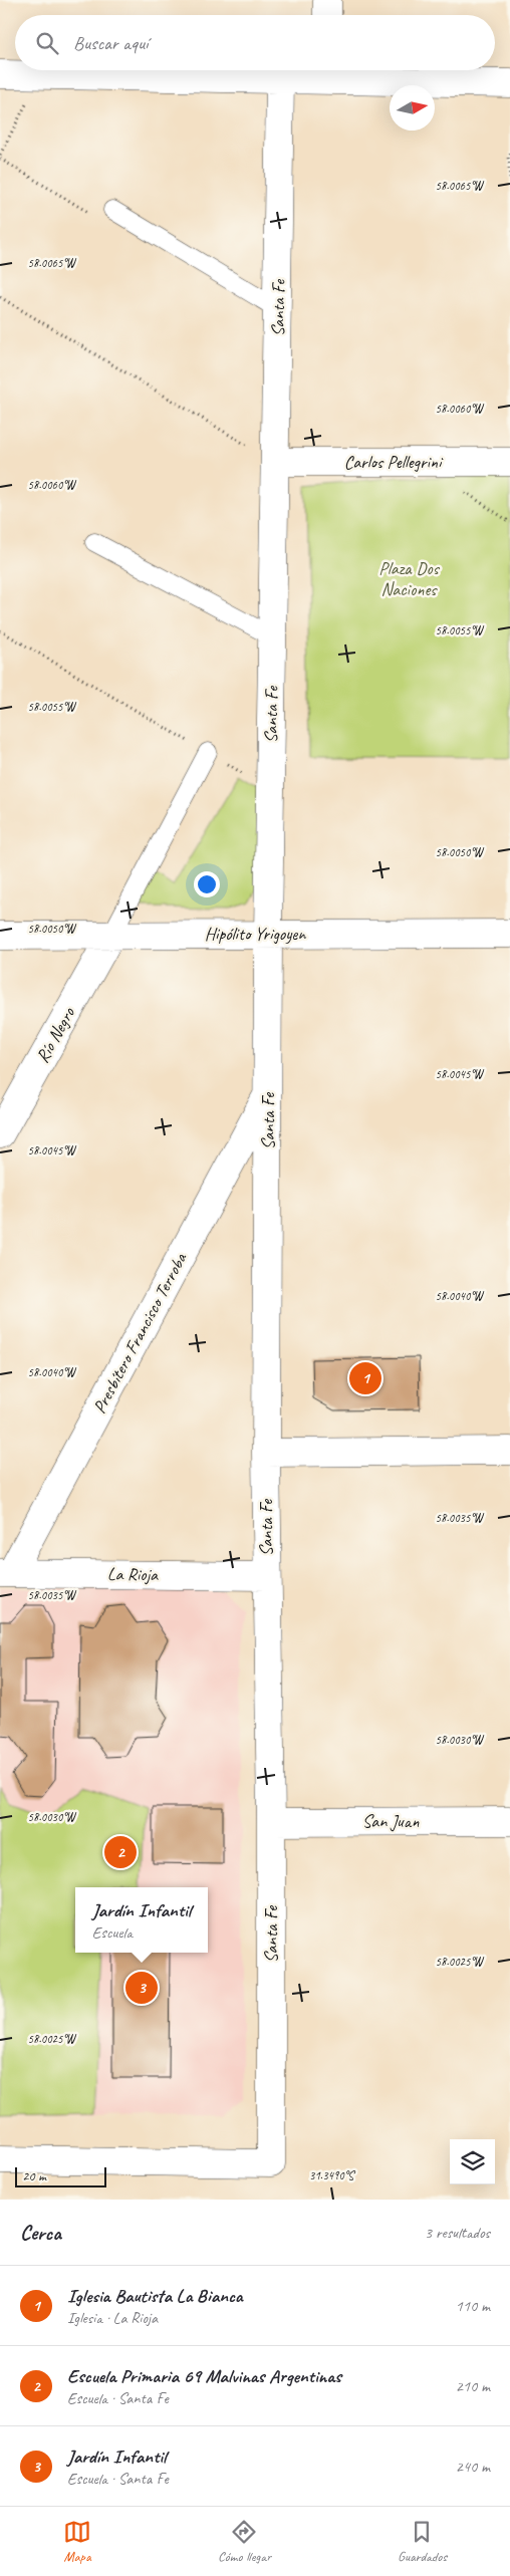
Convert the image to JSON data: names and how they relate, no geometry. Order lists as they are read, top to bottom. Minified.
{"streets":{"street":["Santa Fe","Carlos Pellegrini","Hipólito Yrigoyen","Río Negro","Presbítero Francisco Terroba","La Rioja","San Juan"]},"crossings":[["Santa Fe","Carlos Pellegrini"],["Santa Fe","Hipólito Yrigoyen"],["Santa Fe","Presbítero Francisco Terroba"],["Santa Fe","La Rioja"],["Santa Fe","San Juan"],["Hipólito Yrigoyen","Río Negro"],["Presbítero Francisco Terroba","La Rioja"]],"parks":["Plaza Dos Naciones"],"scale_bar":"20 m","north":"right","page":{"search":"Buscar aquí","pins":["1","2","3"],"popup":["Jardín Infantil","Escuela"],"scale":"20 m","heading":["Cerca","3 resultados"],"list":[{"mark":"1","name":"Iglesia Bautista La Bianca","note":"Iglesia · La Rioja","value":"110 m"},{"mark":"2","name":"Escuela Primaria 69 Malvinas Argentinas","note":"Escuela · Santa Fe","value":"210 m"},{"mark":"3","name":"Jardín Infantil","note":"Escuela · Santa Fe","value":"240 m"}],"nav":["Mapa","Cómo llegar","Guardados"]},"coordinates":["58.0065°W","58.0060°W","58.0055°W","58.0050°W","58.0045°W","58.0040°W","58.0035°W","58.0030°W","58.0025°W","31.3490°S"]}
